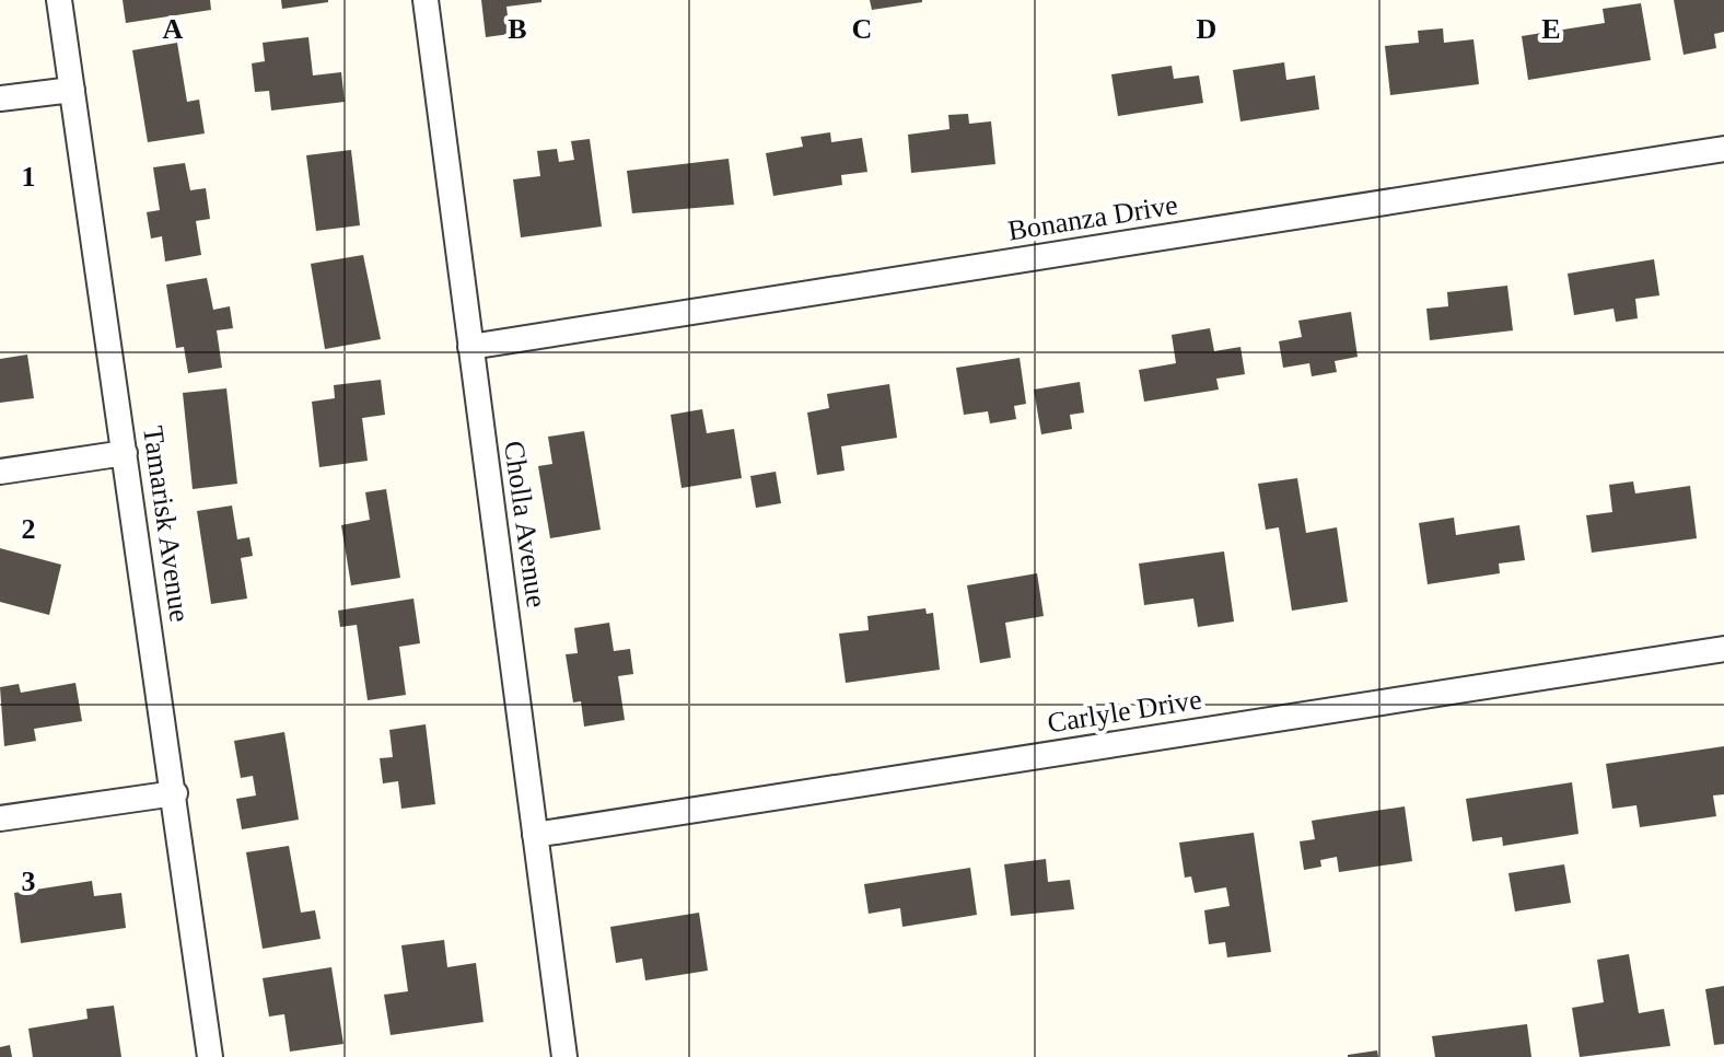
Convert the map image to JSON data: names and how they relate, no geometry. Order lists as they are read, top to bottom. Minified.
{"streets":{"street":["Bonanza Drive","Tamarisk Avenue","Cholla Avenue","Carlyle Drive"]},"crossings":[["Bonanza Drive","Cholla Avenue"],["Cholla Avenue","Carlyle Drive"]],"grid":{"columns":["A","B","C","D","E"],"rows":["1","2","3"]}}
